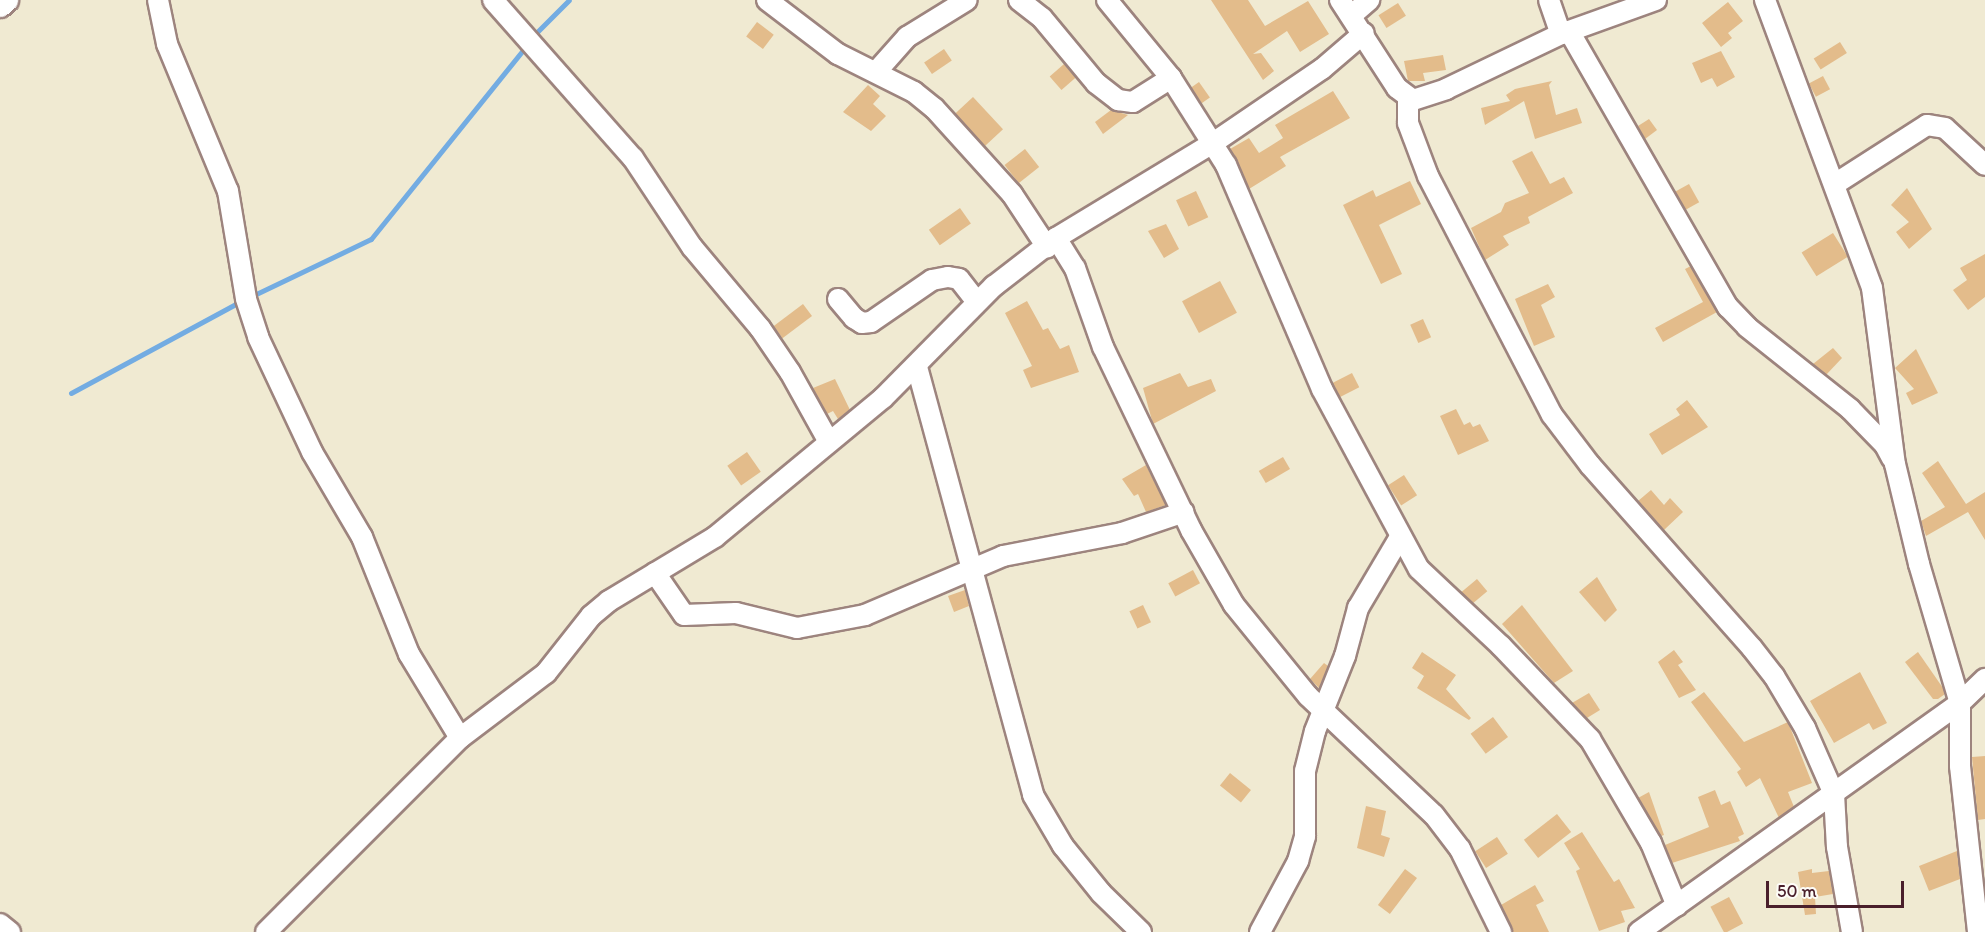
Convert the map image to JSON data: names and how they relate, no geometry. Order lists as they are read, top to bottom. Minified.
{"scale_bar":"50 m"}
